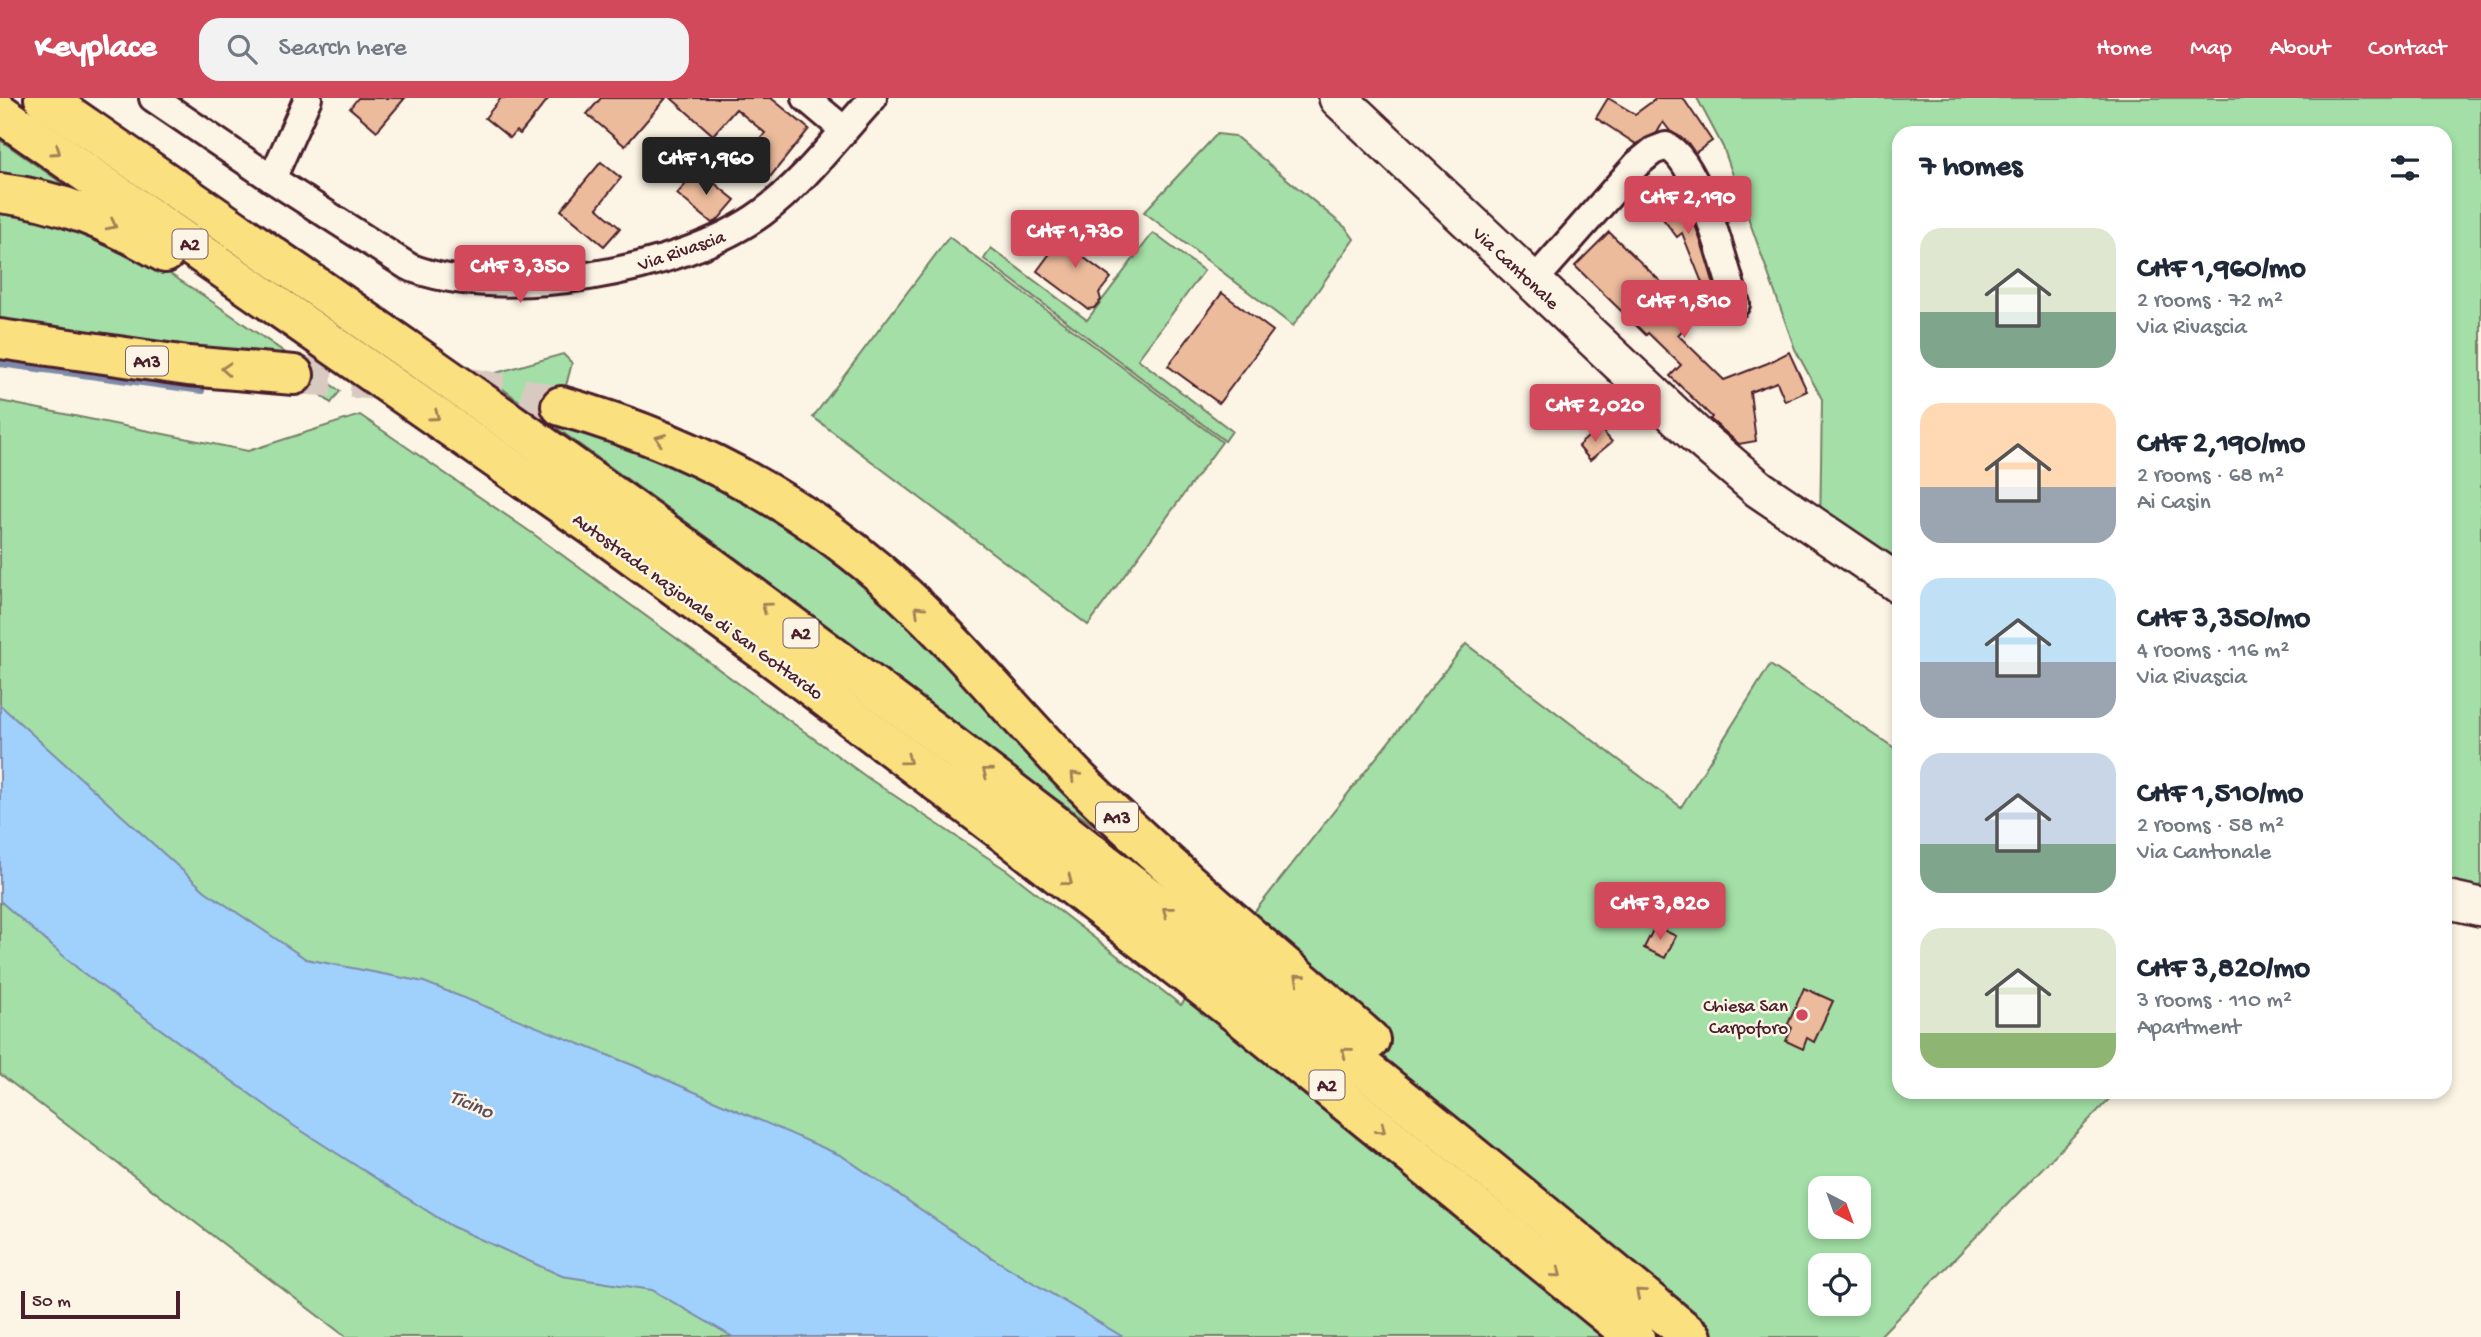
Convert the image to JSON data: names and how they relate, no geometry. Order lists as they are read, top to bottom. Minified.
{"streets":{"highway":["A2","A13","Autostrada nazionale di San Gottardo"],"main road":["Via Cantonale"],"street":["Via Rivascia"]},"crossings":[["A2","A13"],["A2","Autostrada nazionale di San Gottardo"]],"water":["Ticino"],"places":["Chiesa San Carpoforo"],"scale_bar":"50 m","north":"bottom right","page":{"header":"Keyplace","search":"Search here","nav":["Home","Map","About","Contact"],"heading":"7 homes","price":["CHF 1,960","CHF 2,190","CHF 1,730","CHF 3,350","CHF 1,510","CHF 2,020","CHF 3,820"],"list":[{"name":"CHF 1,960/mo","note":"2 rooms · 72 m² · Via Rivascia"},{"name":"CHF 2,190/mo","note":"2 rooms · 68 m² · Ai Casin"},{"name":"CHF 3,350/mo","note":"4 rooms · 116 m² · Via Rivascia"},{"name":"CHF 1,510/mo","note":"2 rooms · 58 m² · Via Cantonale"},{"name":"CHF 3,820/mo","note":"3 rooms · 110 m² · Apartment"}],"scale":"50 m"}}
